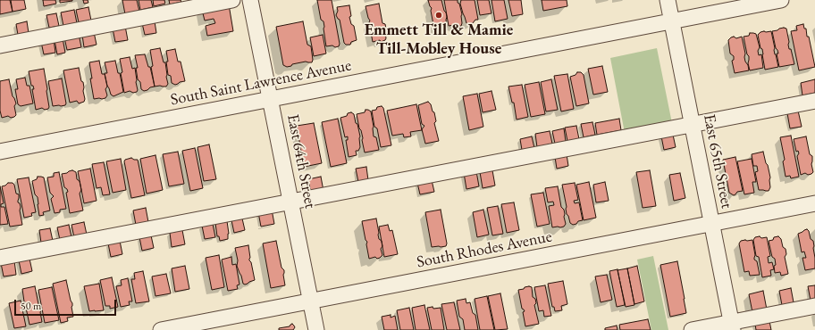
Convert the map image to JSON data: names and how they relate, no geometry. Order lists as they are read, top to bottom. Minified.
{"streets":{"street":["South Saint Lawrence Avenue","East 64th Street","East 65th Street","South Rhodes Avenue"]},"crossings":[["South Saint Lawrence Avenue","East 64th Street"],["South Saint Lawrence Avenue","East 65th Street"],["East 64th Street","South Rhodes Avenue"],["East 65th Street","South Rhodes Avenue"]],"places":["Emmett Till & Mamie Till-Mobley House"],"scale_bar":"50 m"}
